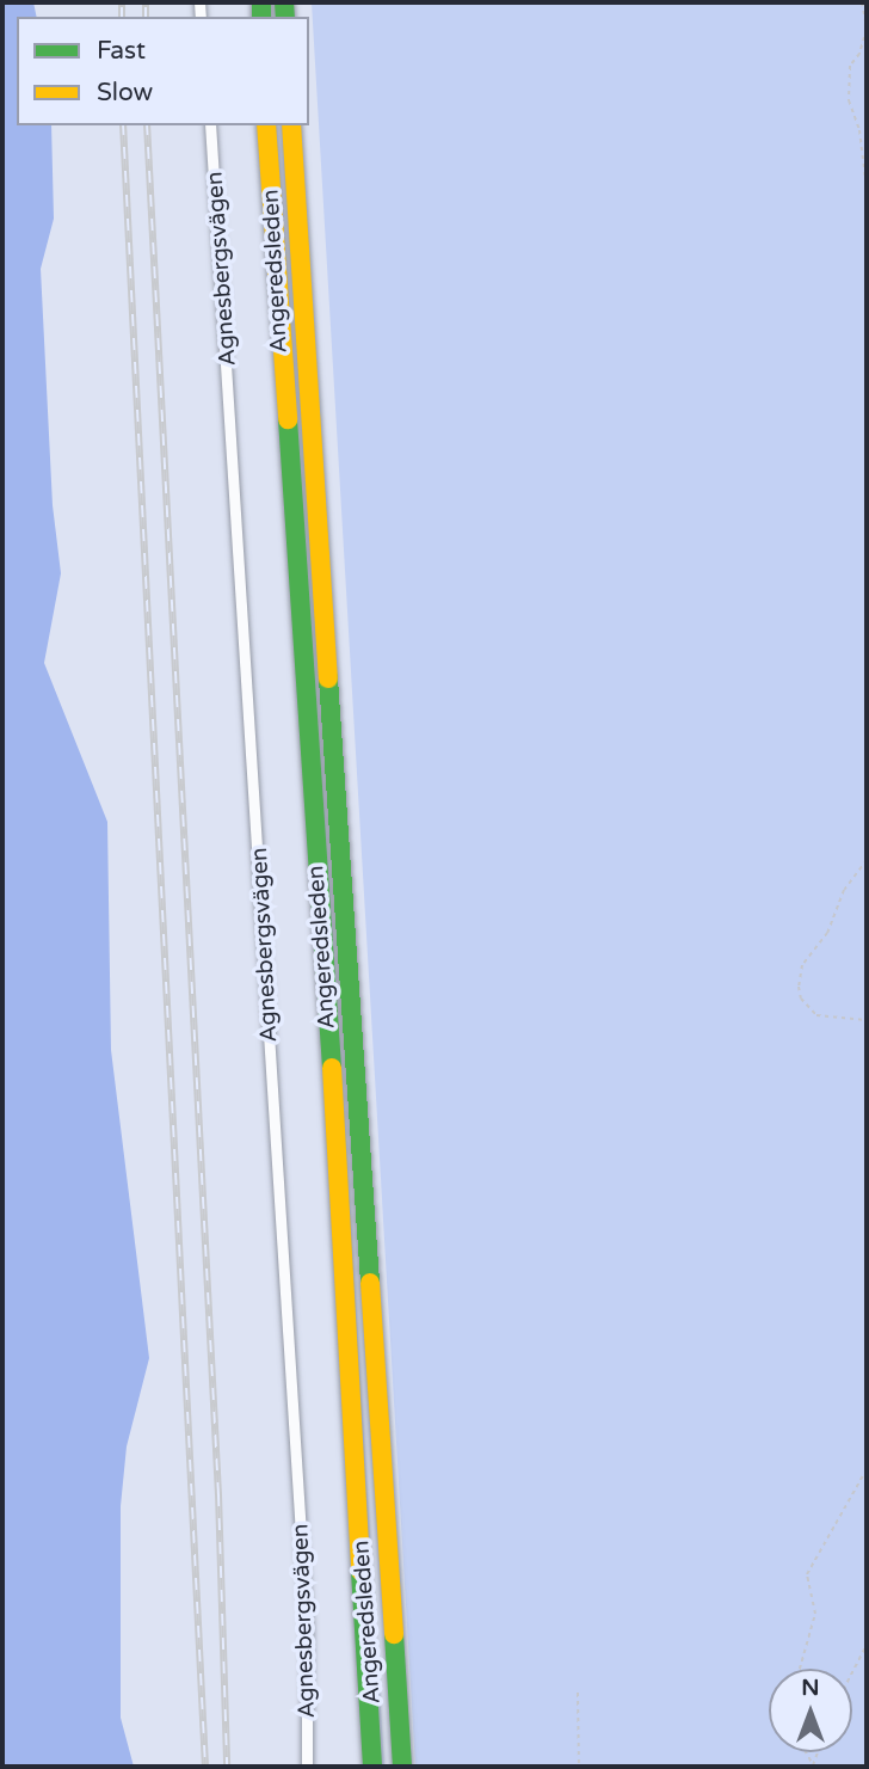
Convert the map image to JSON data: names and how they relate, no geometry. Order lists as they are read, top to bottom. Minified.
{"streets":{"highway":["Angeredsleden"],"street":["Agnesbergsvägen"]},"legend":["Fast","Slow"],"north":"top"}
